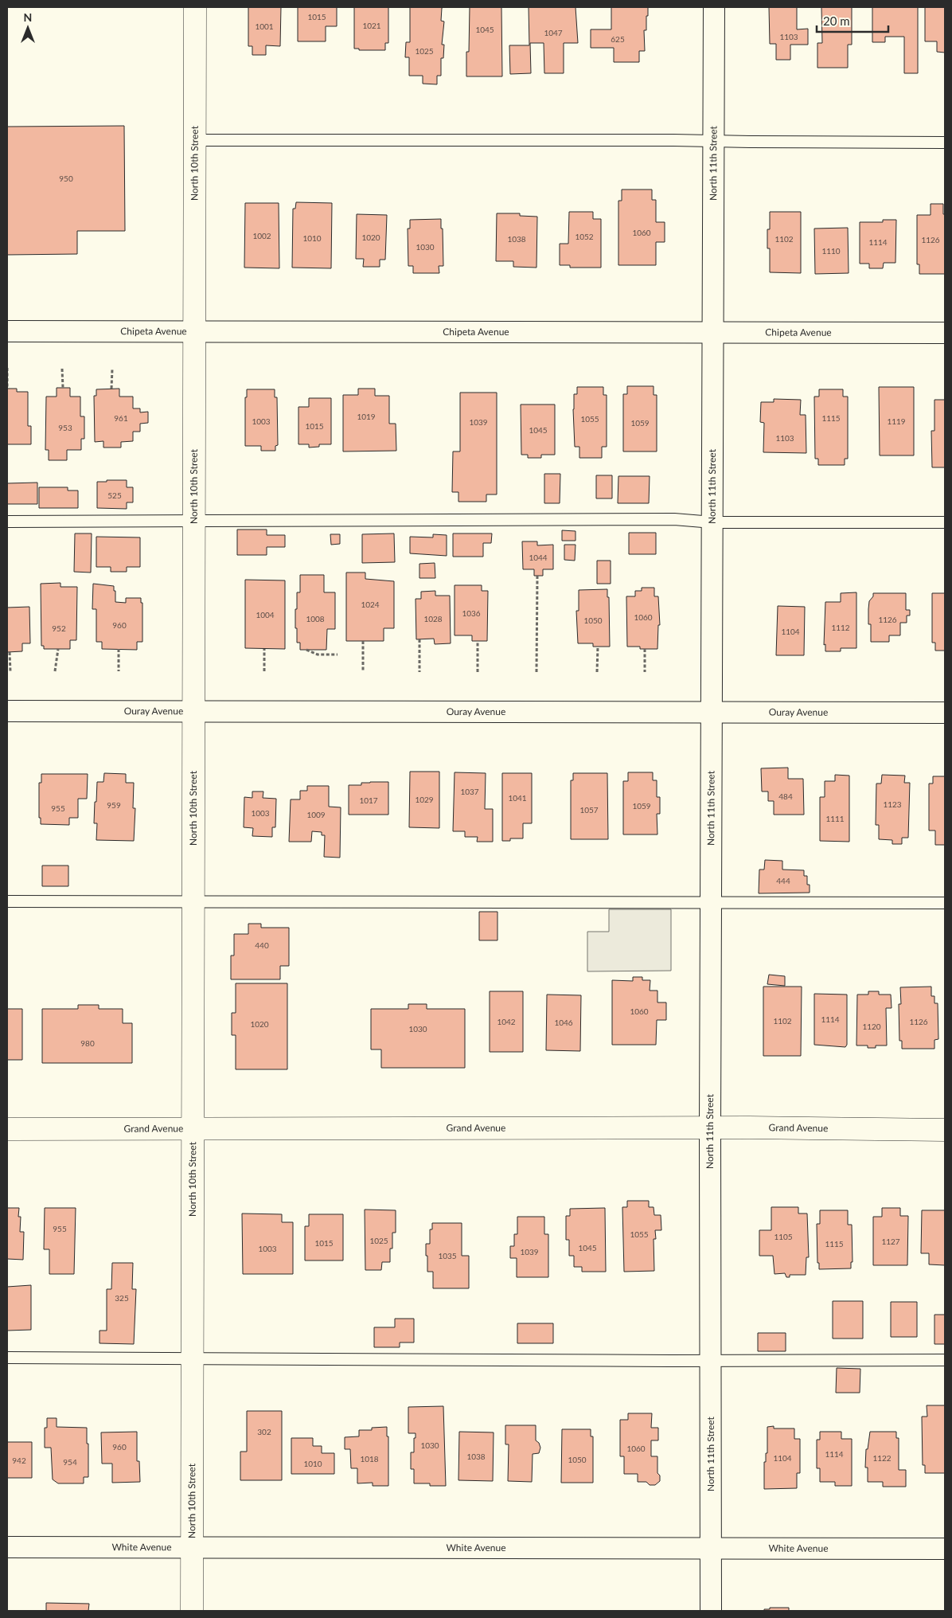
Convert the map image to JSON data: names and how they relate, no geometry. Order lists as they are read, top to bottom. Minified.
{"streets":{"street":["North 10th Street","North 11th Street","Chipeta Avenue","Ouray Avenue","Grand Avenue","White Avenue"]},"crossings":[["North 10th Street","Chipeta Avenue"],["North 10th Street","Ouray Avenue"],["North 10th Street","Grand Avenue"],["North 10th Street","White Avenue"],["North 11th Street","Chipeta Avenue"],["North 11th Street","Ouray Avenue"],["North 11th Street","Grand Avenue"],["North 11th Street","White Avenue"]],"house_numbers":["1015","1021","1001","1045","1047","1103","625","1025","950","1060","1002","1052","1020","1010","1038","1102","1126","1114","1030","1110","1019","961","1115","1055","1003","1119","1039","1059","1015","953","1045","1103","525","1044","1024","1036","1004","1060","1008","1028","1126","1050","960","1112","952","1104","1037","484","1041","1029","1017","1123","959","1059","955","1057","1003","1009","1111","444","440","1060","1114","1102","1042","1126","1046","1020","1120","1030","980","955","1055","1105","1025","1127","1015","1115","1045","1003","1039","1035","325","302","1030","960","1060","1114","1038","1104","1122","1018","1050","942","954","1010"],"scale_bar":"20 m","north":"top"}
